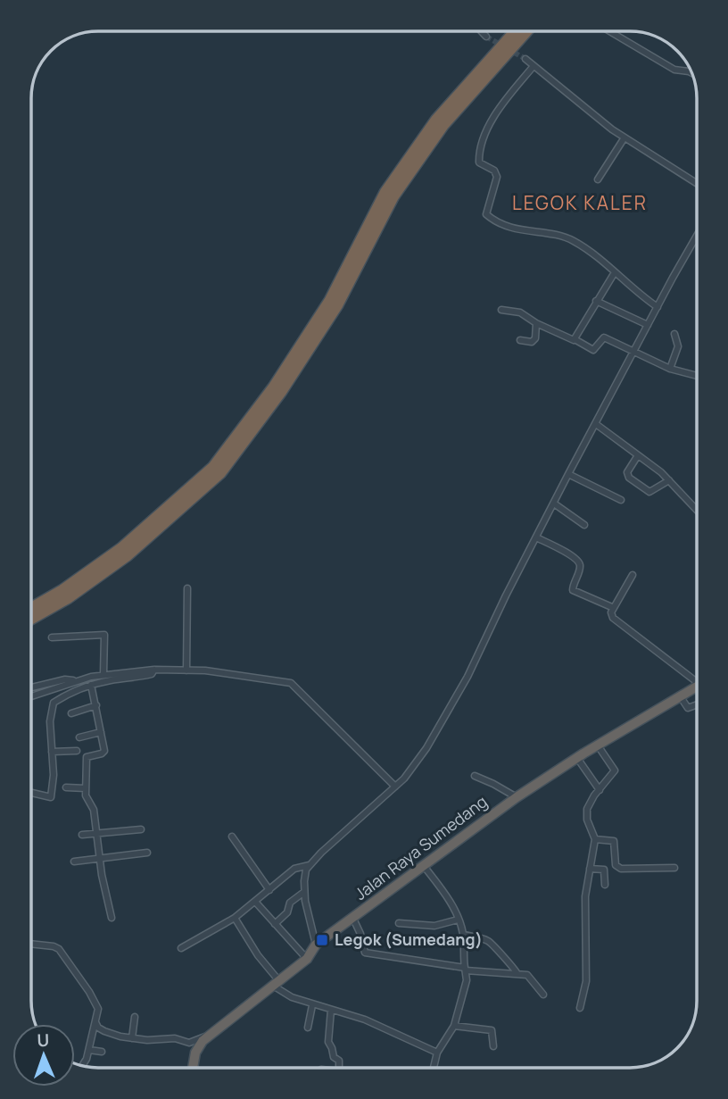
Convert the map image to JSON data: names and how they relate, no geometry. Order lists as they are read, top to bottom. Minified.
{"streets":{"highway":["Jalan Raya Sumedang"]},"districts":["LEGOK KALER"],"places":{"transit":["Legok (Sumedang)"]},"north":"top"}
